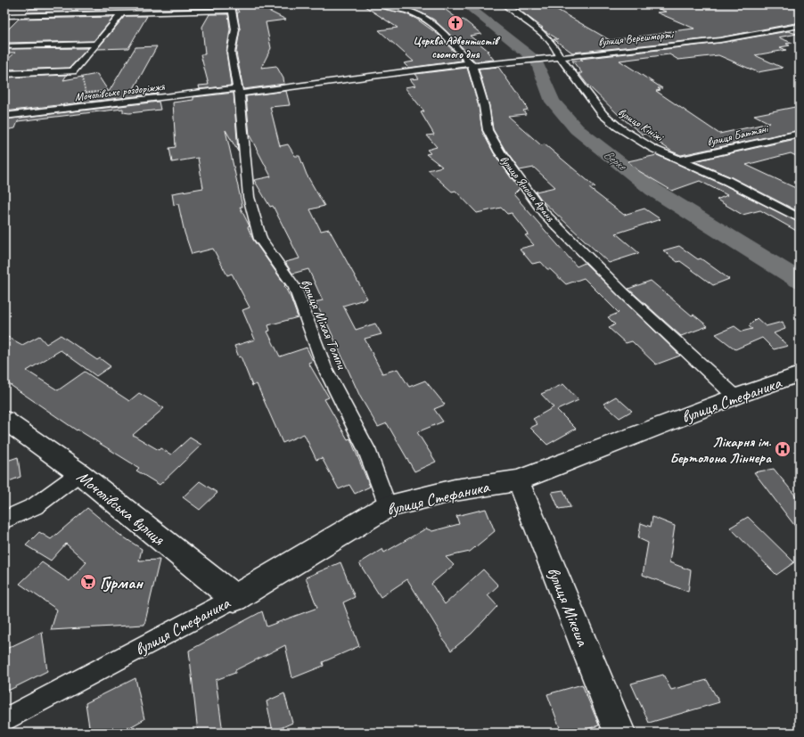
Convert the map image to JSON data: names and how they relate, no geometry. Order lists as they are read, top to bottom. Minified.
{"streets":{"main road":["вулиця Стефаника","Мочолівська вулиця","вулиця Мікеша"],"street":["вулиця Верешморті","Мочолівське роздоріжжя","вулиця Кініжі","вулиця Баттяні","вулиця Яноша Араня","вулиця Міхая Томпи"]},"crossings":[["вулиця Верешморті","Мочолівське роздоріжжя"],["вулиця Верешморті","вулиця Кініжі"],["вулиця Верешморті","вулиця Яноша Араня"],["Мочолівське роздоріжжя","вулиця Яноша Араня"],["Мочолівське роздоріжжя","вулиця Міхая Томпи"],["вулиця Кініжі","вулиця Баттяні"],["вулиця Яноша Араня","вулиця Стефаника"],["вулиця Міхая Томпи","вулиця Стефаника"],["вулиця Стефаника","Мочолівська вулиця"],["вулиця Стефаника","вулиця Мікеша"]],"water":["Верке"],"places":{"church":["Церква Адвентистів сьомого дня"],"hospital":["Лікарня ім. Бертолона Ліннера"],"supermarket":["Гурман"]}}
